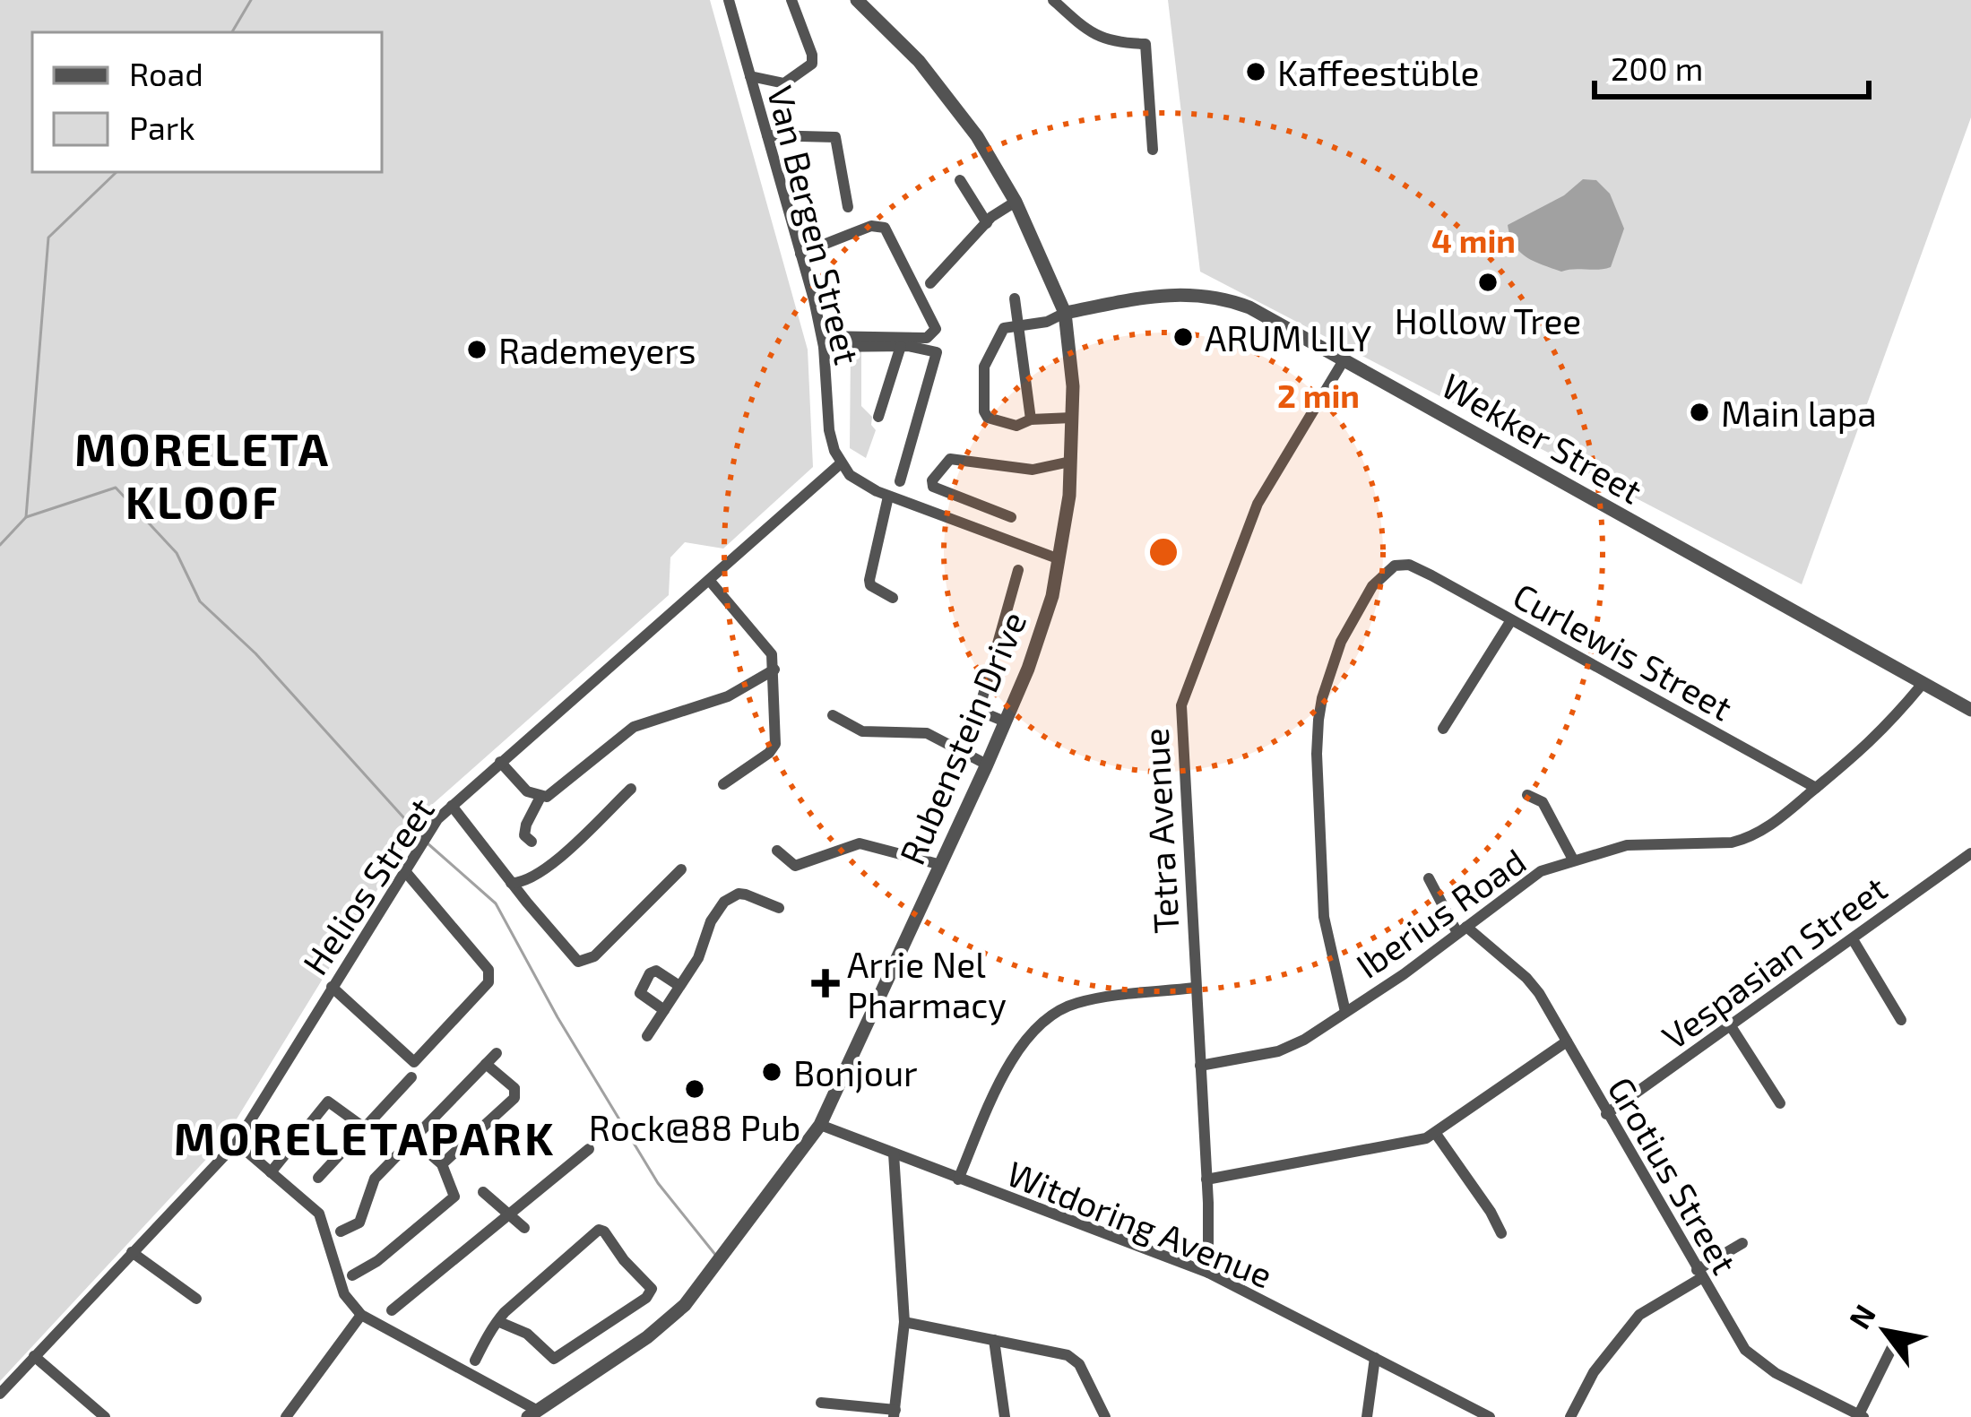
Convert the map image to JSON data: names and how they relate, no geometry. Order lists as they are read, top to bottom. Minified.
{"streets":{"street":["Van Bergen Street","Wekker Street","Curlewis Street","Rubenstein Drive","Tetra Avenue","Helios Street","Iberius Road","Vespasian Street","Grotius Street","Witdoring Avenue"]},"crossings":[["Van Bergen Street","Helios Street"],["Wekker Street","Rubenstein Drive"],["Wekker Street","Tetra Avenue"],["Wekker Street","Iberius Road"],["Curlewis Street","Iberius Road"],["Rubenstein Drive","Witdoring Avenue"],["Tetra Avenue","Iberius Road"],["Tetra Avenue","Witdoring Avenue"],["Iberius Road","Grotius Street"],["Vespasian Street","Grotius Street"]],"districts":["MORELETA KLOOF","MORELETAPARK"],"places":{"other":["Kaffeestüble","Hollow Tree","ARUM LILY","Rademeyers","Main lapa","Bonjour","Rock@88 Pub"],"health":["Arrie Nel Pharmacy"]},"legend":["Road","Park"],"scale_bar":"200 m","north":"top left","rings":["4 min","2 min"]}
